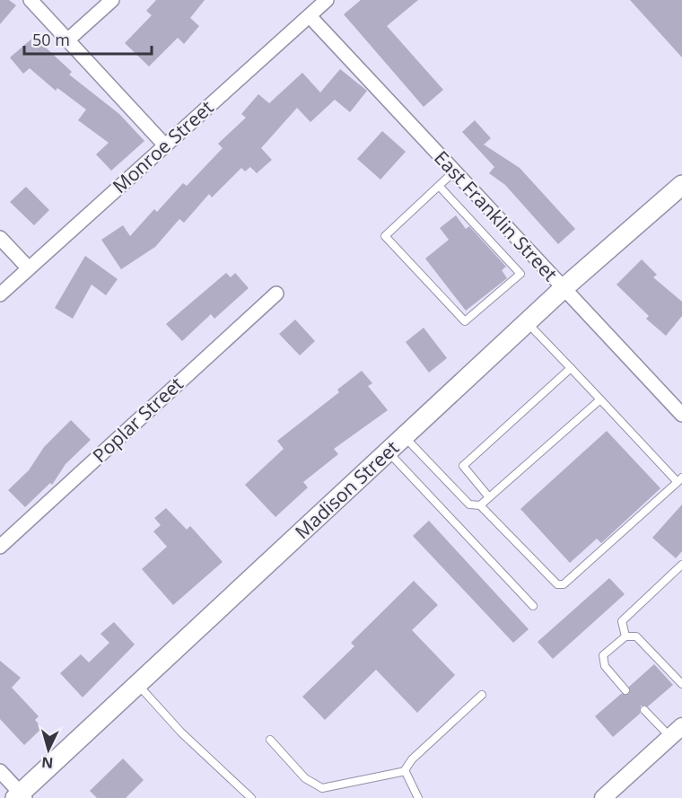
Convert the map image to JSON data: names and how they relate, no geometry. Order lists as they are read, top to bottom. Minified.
{"streets":{"main road":["Madison Street"],"street":["Monroe Street","East Franklin Street","Poplar Street"]},"crossings":[["Monroe Street","East Franklin Street"],["East Franklin Street","Madison Street"]],"scale_bar":"50 m","north":"bottom"}
